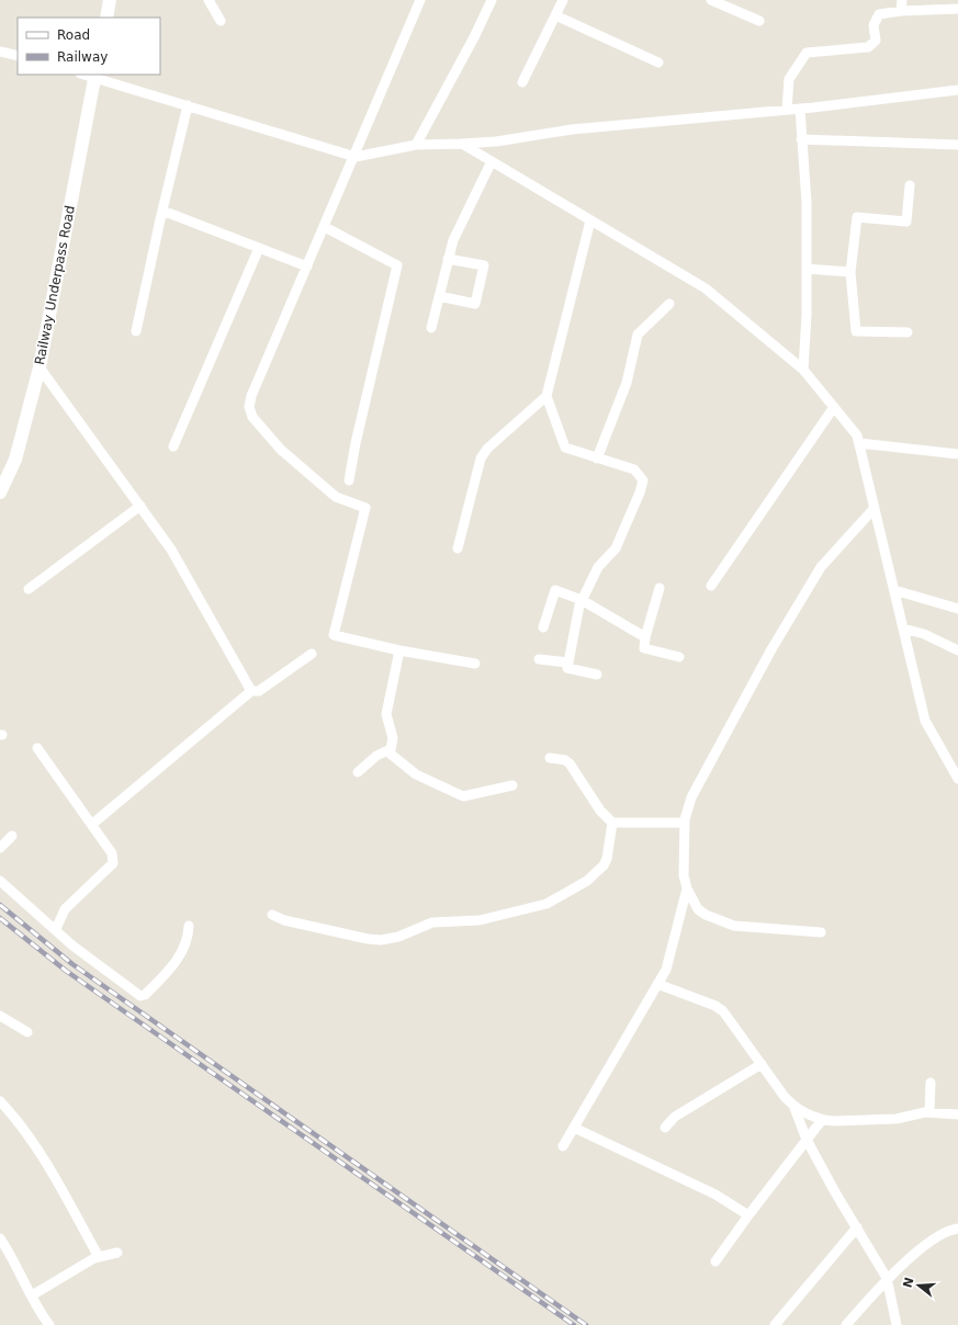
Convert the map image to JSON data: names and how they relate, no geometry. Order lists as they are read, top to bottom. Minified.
{"streets":{"street":["Railway Underpass Road"]},"legend":["Road","Railway"],"north":"left"}
